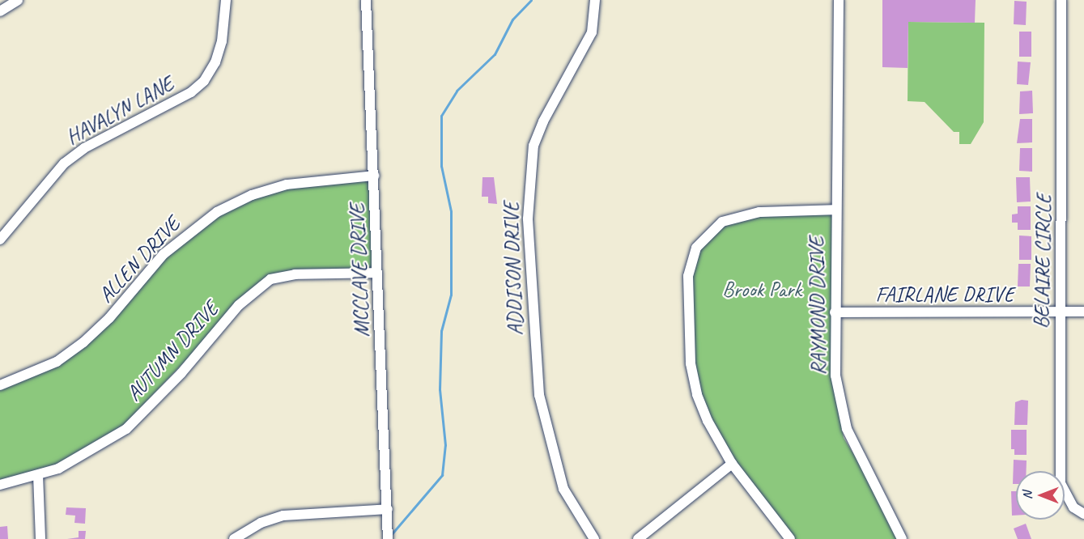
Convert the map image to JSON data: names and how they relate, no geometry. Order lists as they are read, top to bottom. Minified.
{"streets":{"street":["HAVALYN LANE","ALLEN DRIVE","BELAIRE CIRCLE","ADDISON DRIVE","MCCLAVE DRIVE","FAIRLANE DRIVE","RAYMOND DRIVE","AUTUMN DRIVE"]},"crossings":[["ALLEN DRIVE","MCCLAVE DRIVE"],["BELAIRE CIRCLE","FAIRLANE DRIVE"],["MCCLAVE DRIVE","AUTUMN DRIVE"],["FAIRLANE DRIVE","RAYMOND DRIVE"]],"parks":["Brook Park"],"north":"left"}
